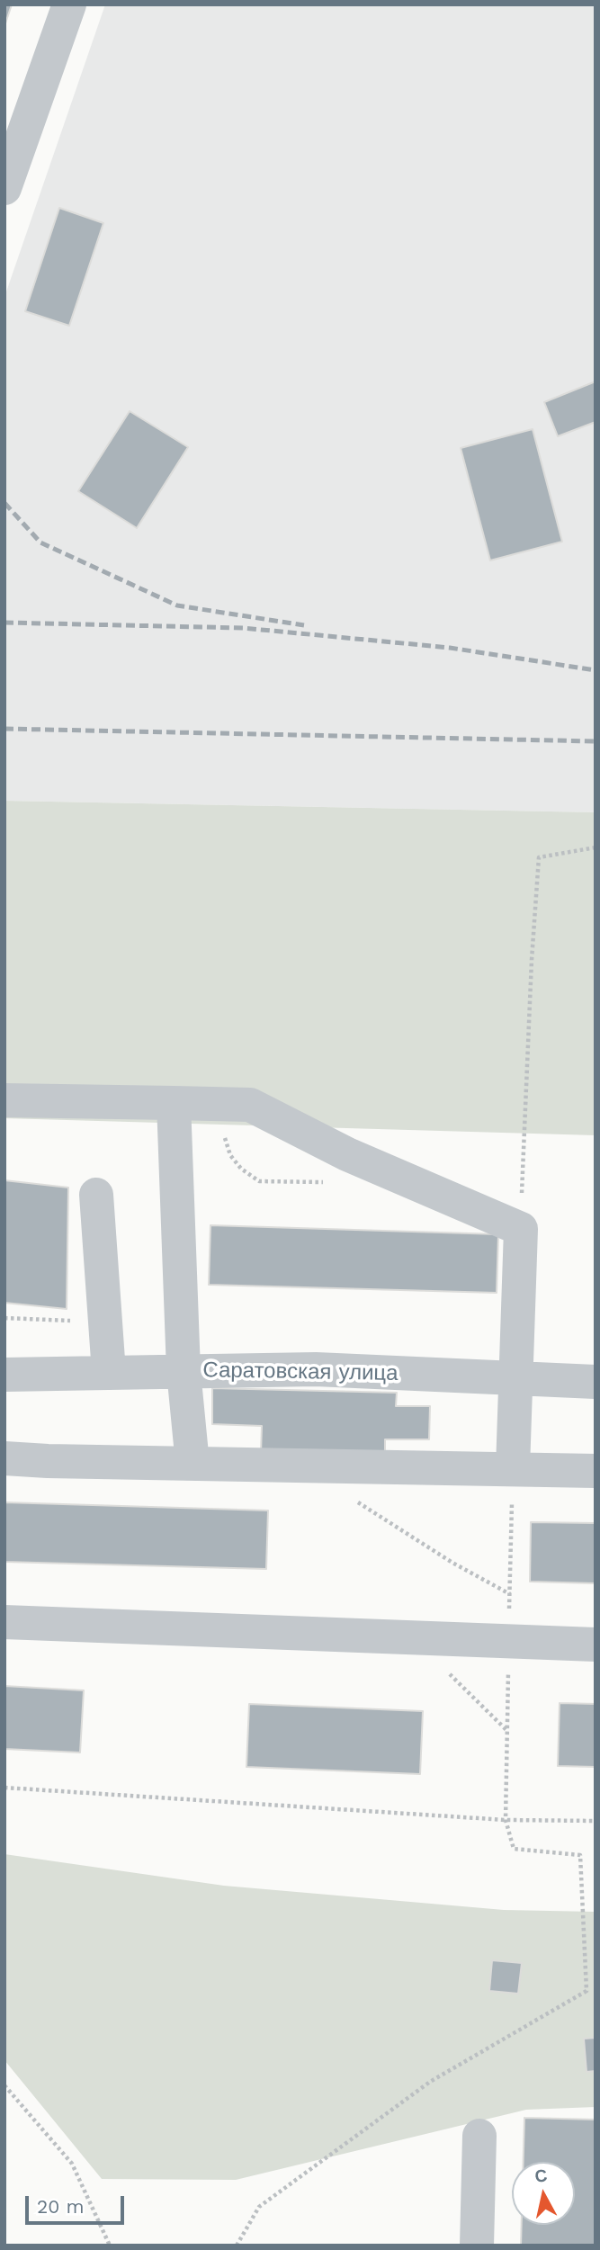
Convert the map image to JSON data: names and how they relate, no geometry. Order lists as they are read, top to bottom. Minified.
{"streets":{"street":["Саратовская улица"]},"scale_bar":"20 m","north":"top"}
